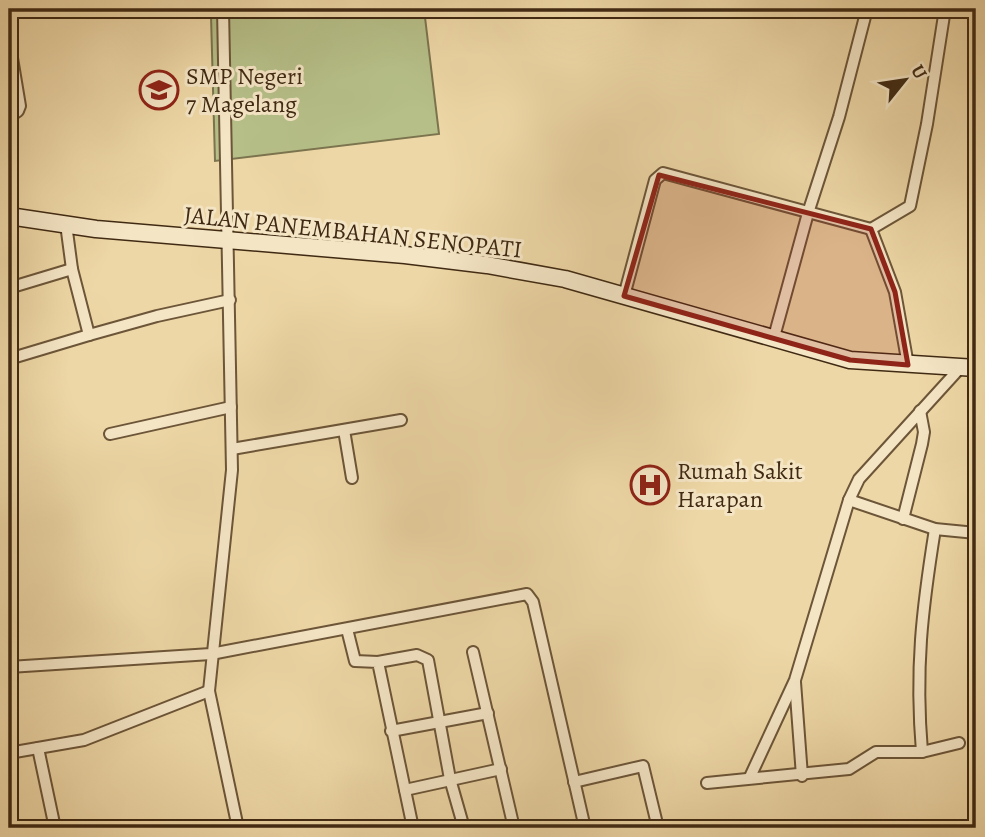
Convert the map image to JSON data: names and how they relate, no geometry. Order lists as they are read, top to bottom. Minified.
{"streets":{"main road":["JALAN PANEMBAHAN SENOPATI"]},"places":{"school or university":["SMP Negeri 7 Magelang"],"hospital":["Rumah Sakit Harapan"]},"north":"top right"}
